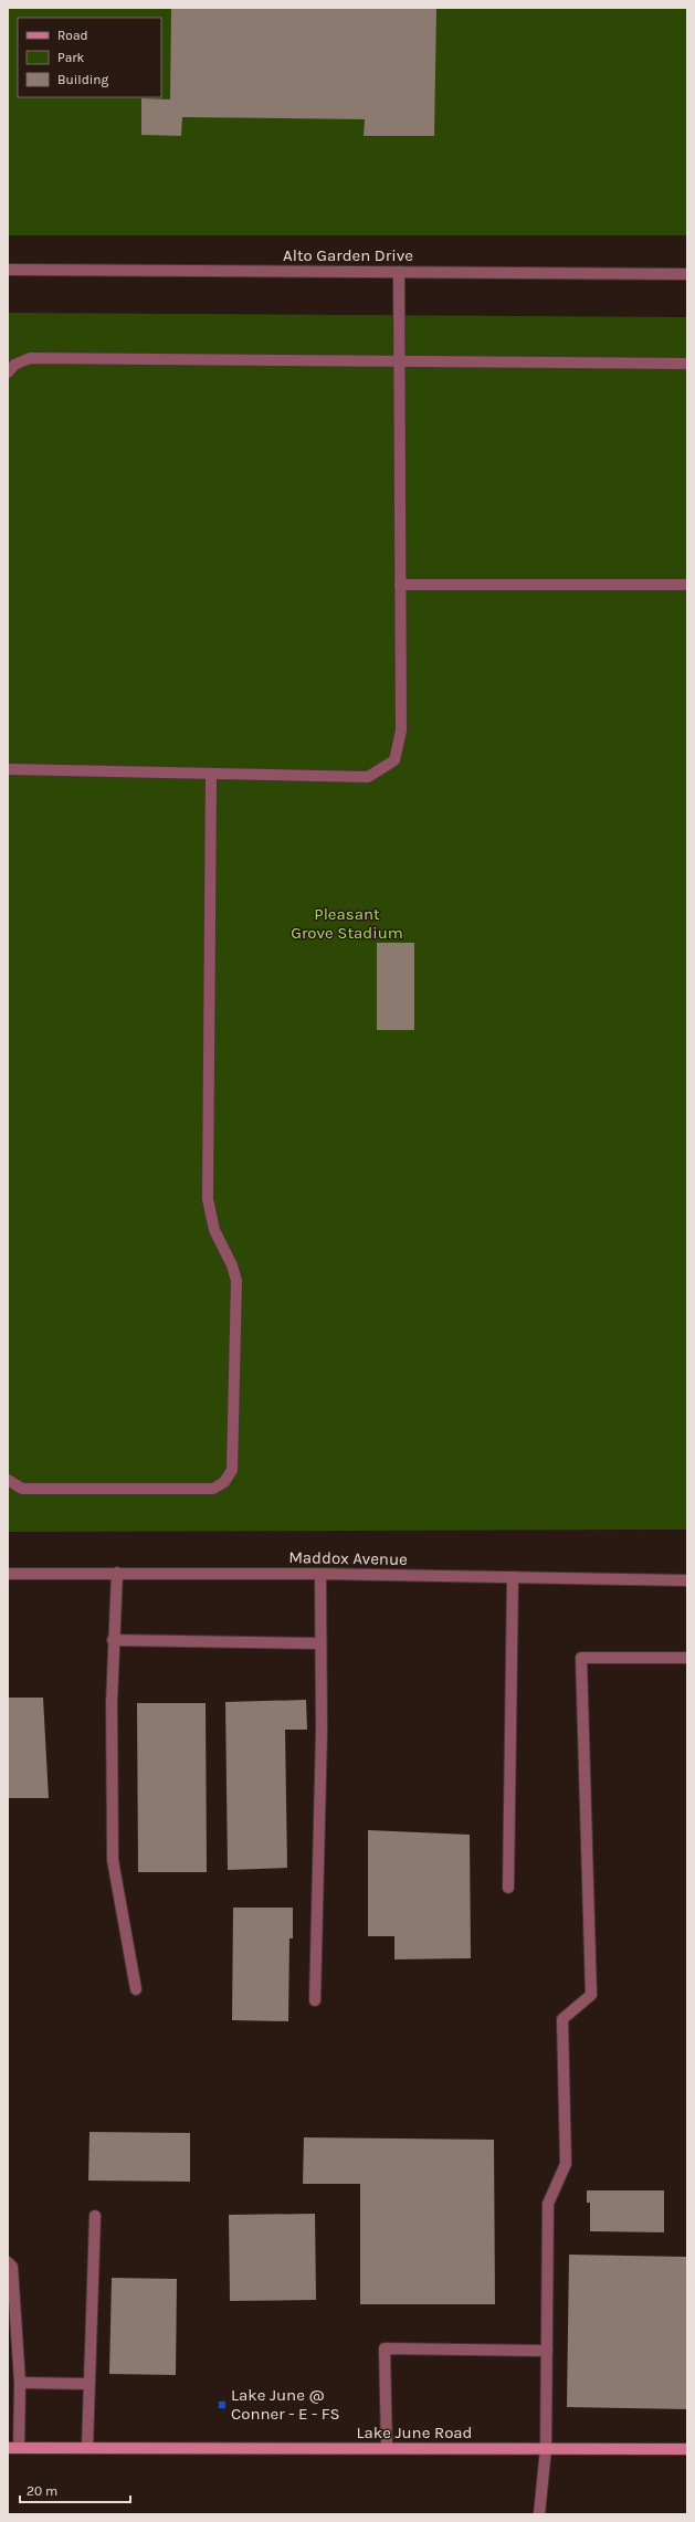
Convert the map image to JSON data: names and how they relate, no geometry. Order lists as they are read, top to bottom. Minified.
{"streets":{"main road":["Lake June Road"],"street":["Alto Garden Drive","Maddox Avenue"]},"parks":["Pleasant Grove Stadium"],"places":{"transit":["Lake June @ Conner - E - FS"]},"legend":["Road","Park","Building"],"scale_bar":"20 m"}
